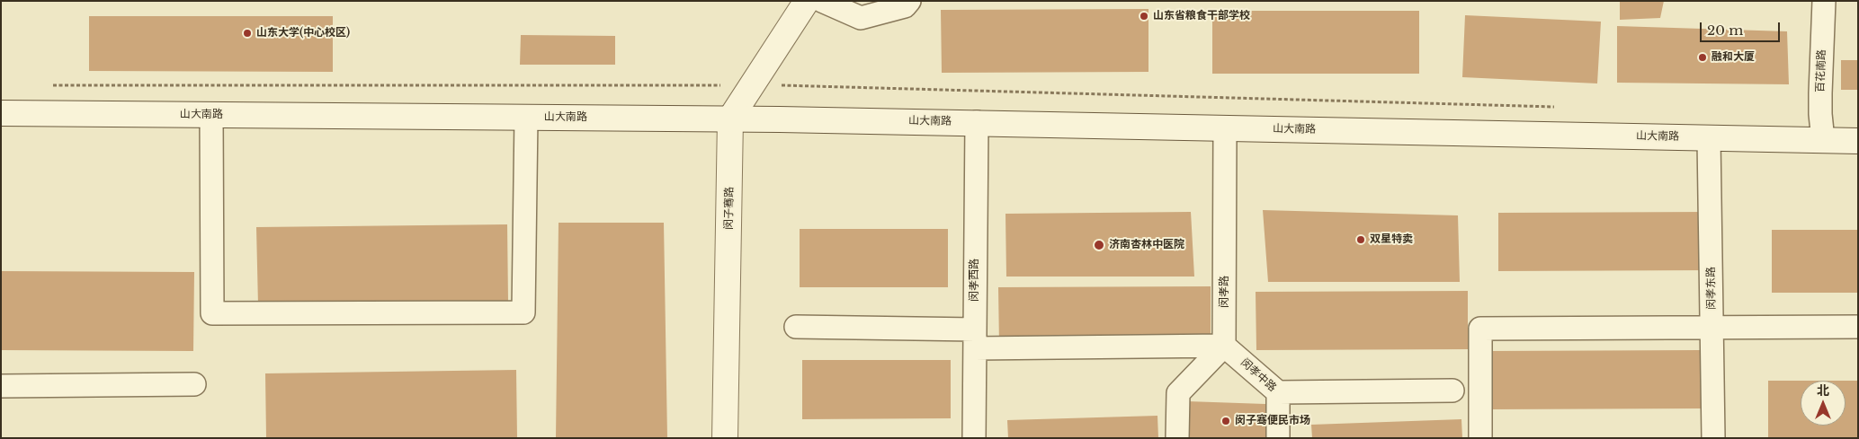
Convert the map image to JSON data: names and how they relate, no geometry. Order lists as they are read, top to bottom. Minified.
{"streets":{"main road":["山大南路","闵子骞路"],"street":["百花南路","闵孝西路","闵孝东路","闵孝路","闵孝中路"]},"crossings":[["百花南路","山大南路"],["山大南路","闵子骞路"],["山大南路","闵孝西路"],["山大南路","闵孝东路"],["山大南路","闵孝路"],["闵孝路","闵孝中路"]],"places":["山东省粮食干部学校","山东大学(中心校区)","融和大厦","双星特卖","济南杏林中医院","闵子骞便民市场"],"scale_bar":"20 m","north":"top"}
